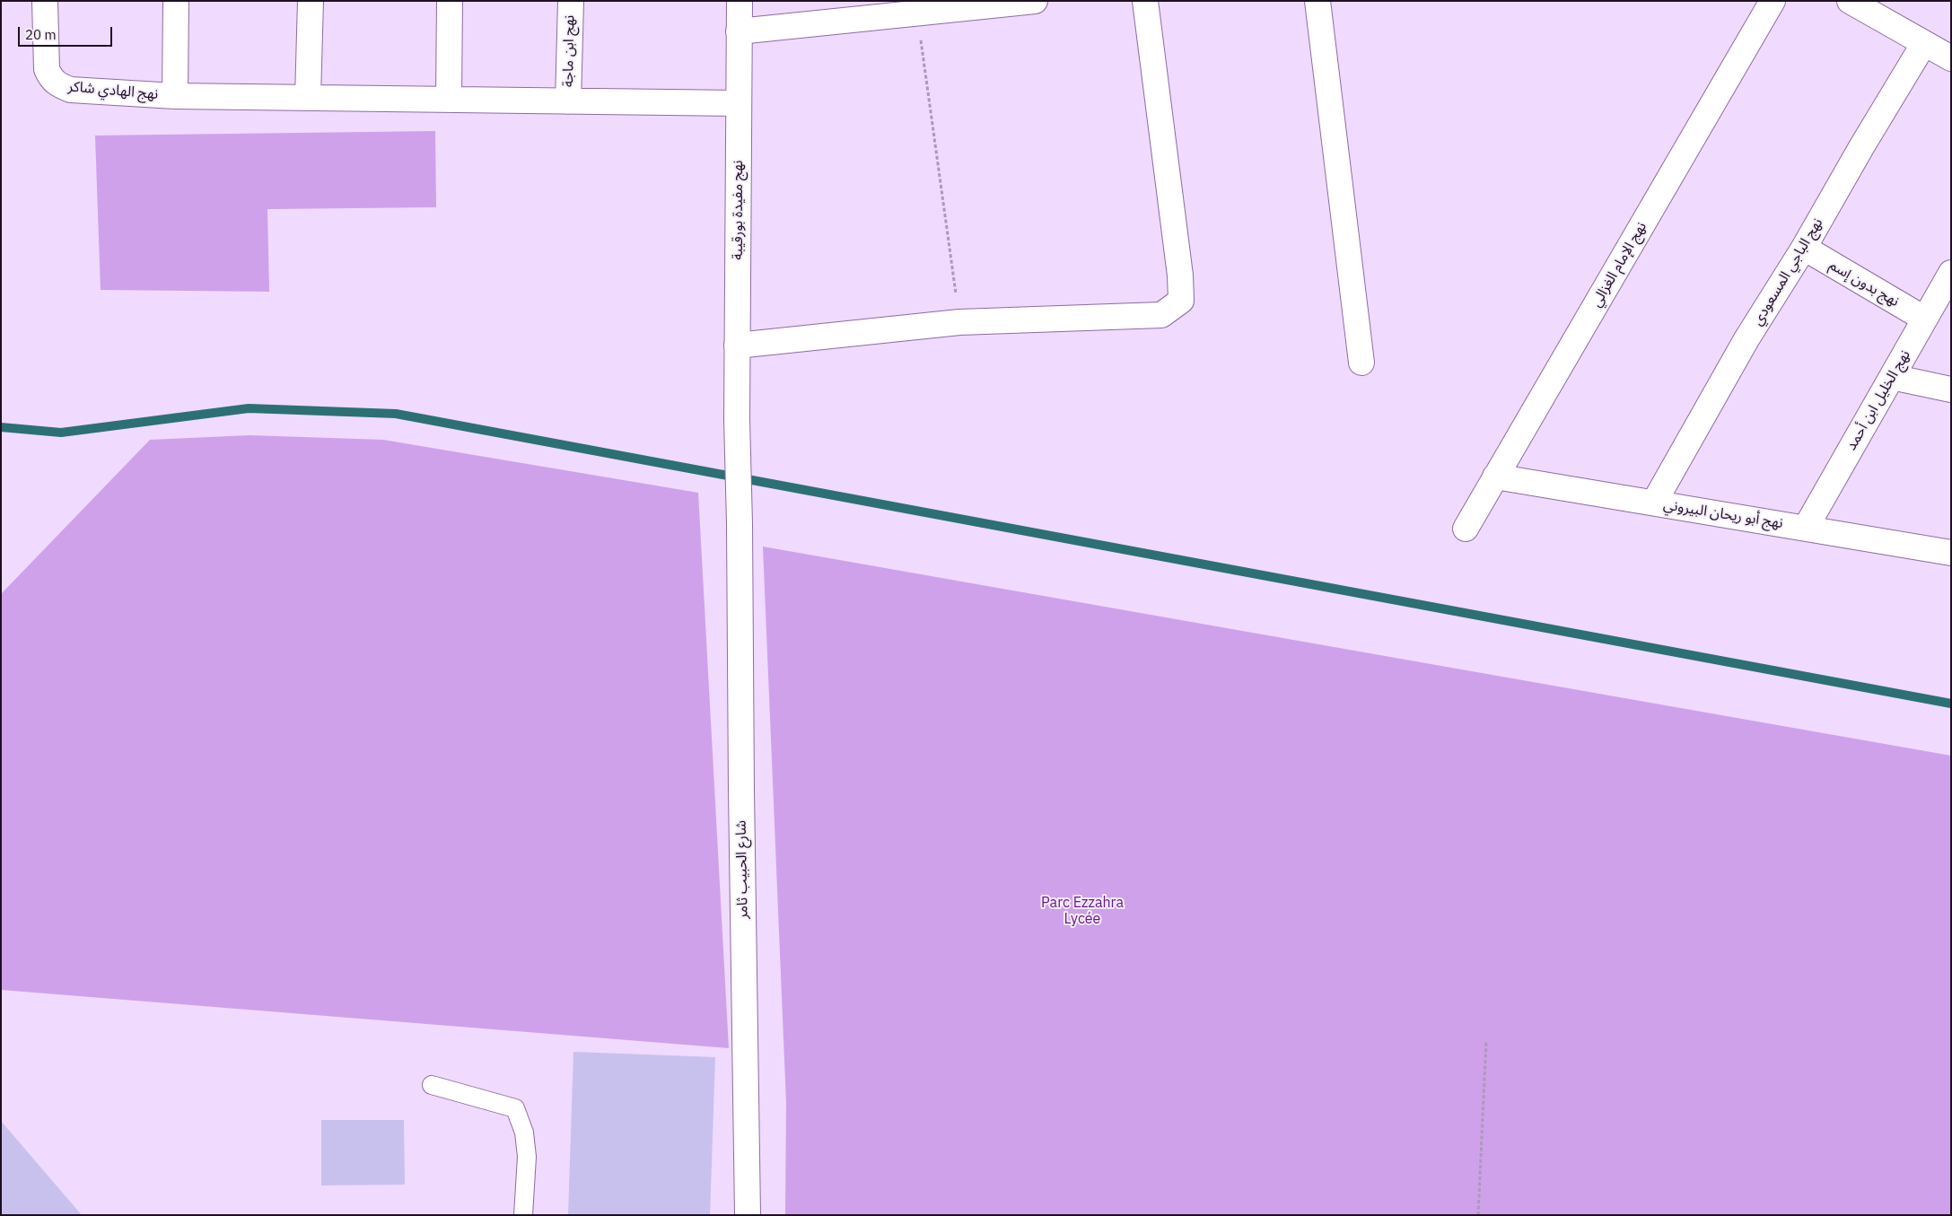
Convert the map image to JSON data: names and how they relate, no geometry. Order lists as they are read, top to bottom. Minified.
{"streets":{"street":["نهج ابن ماجة","نهج الهادي شاكر","نهج مفيدة بورقيبة","نهج الإمام الغزالي","نهج الباجي المسعودي","نهج بدون إسم","نهج الخليل ابن أحمد","نهج أبو ريحان البيروني","شارع الحبيب ثامر"]},"crossings":[["نهج ابن ماجة","نهج الهادي شاكر"],["نهج الهادي شاكر","نهج مفيدة بورقيبة"],["نهج مفيدة بورقيبة","شارع الحبيب ثامر"],["نهج الإمام الغزالي","نهج أبو ريحان البيروني"],["نهج الباجي المسعودي","نهج بدون إسم"],["نهج الباجي المسعودي","نهج أبو ريحان البيروني"],["نهج بدون إسم","نهج الخليل ابن أحمد"],["نهج الخليل ابن أحمد","نهج أبو ريحان البيروني"]],"parks":["Parc Ezzahra Lycée"],"scale_bar":"20 m"}
